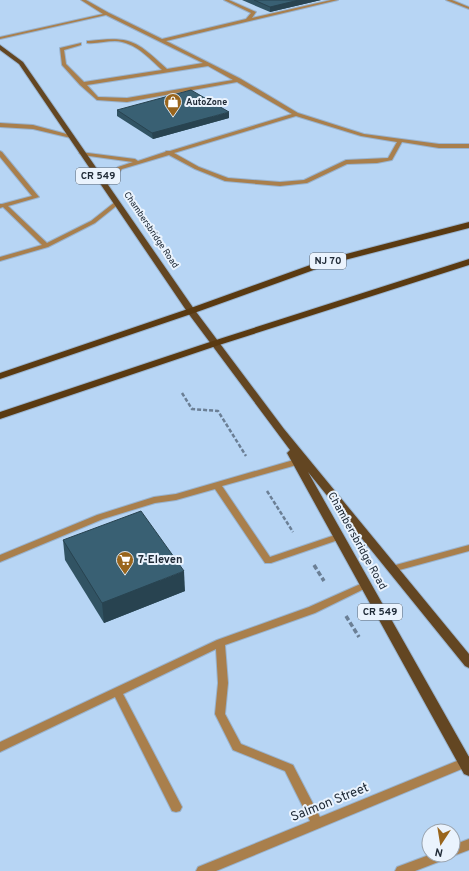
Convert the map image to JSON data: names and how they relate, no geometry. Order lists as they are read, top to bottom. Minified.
{"streets":{"highway":["NJ 70"],"main road":["CR 549","Chambersbridge Road"],"street":["Salmon Street"]},"crossings":[["Chambersbridge Road","NJ 70"],["Chambersbridge Road","Salmon Street"]],"places":{"shop":["AutoZone"],"supermarket":["7-Eleven"]},"north":"bottom"}
